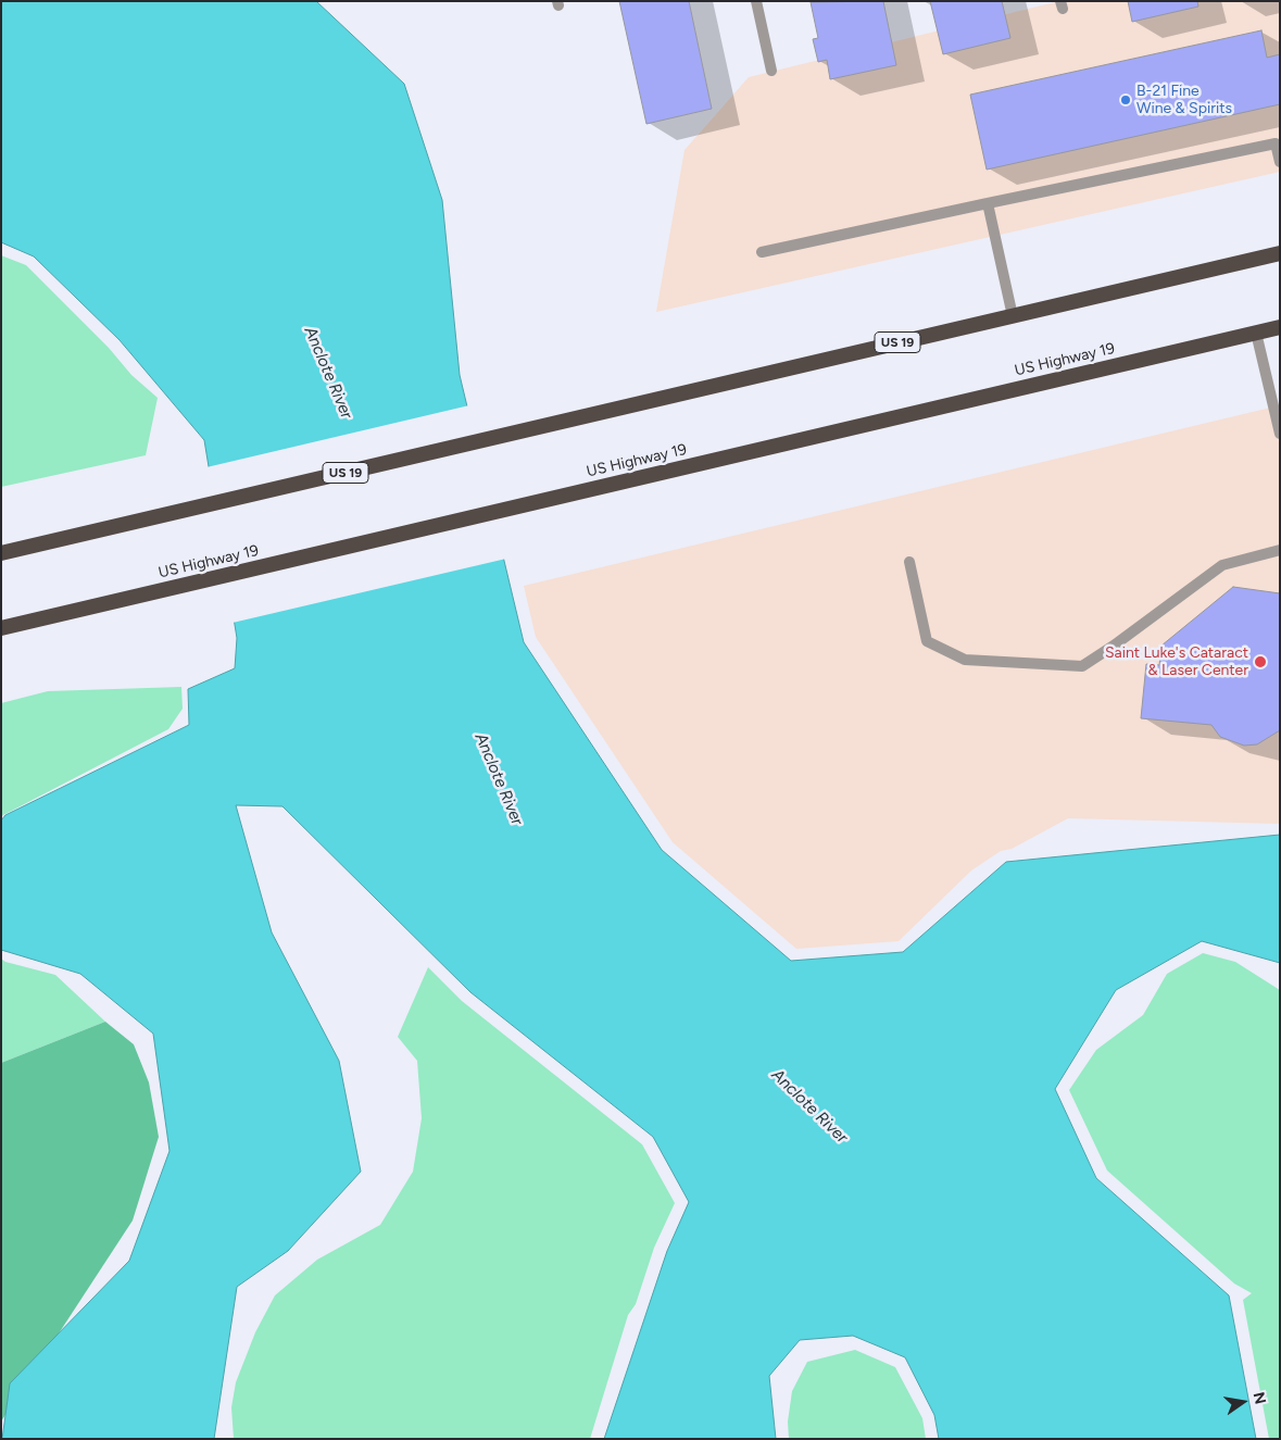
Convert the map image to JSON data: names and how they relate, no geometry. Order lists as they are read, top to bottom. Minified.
{"streets":{"highway":["US 19","US Highway 19"]},"water":["Anclote River"],"places":["B-21 Fine Wine & Spirits","Saint Luke's Cataract & Laser Center"],"north":"right"}
